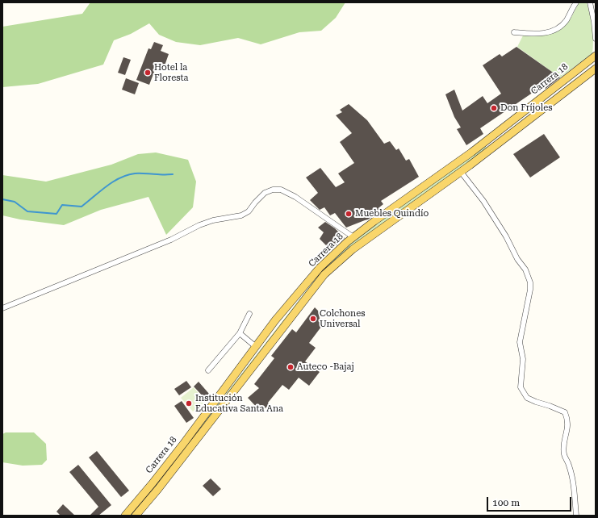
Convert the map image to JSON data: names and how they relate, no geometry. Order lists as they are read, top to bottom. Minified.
{"streets":{"main road":["Carrera 18"]},"places":["Hotel la Floresta","Don Fríjoles","Muebles Quindío","Colchones Universal","Auteco -Bajaj","Institución Educativa Santa Ana"],"scale_bar":"100 m"}
